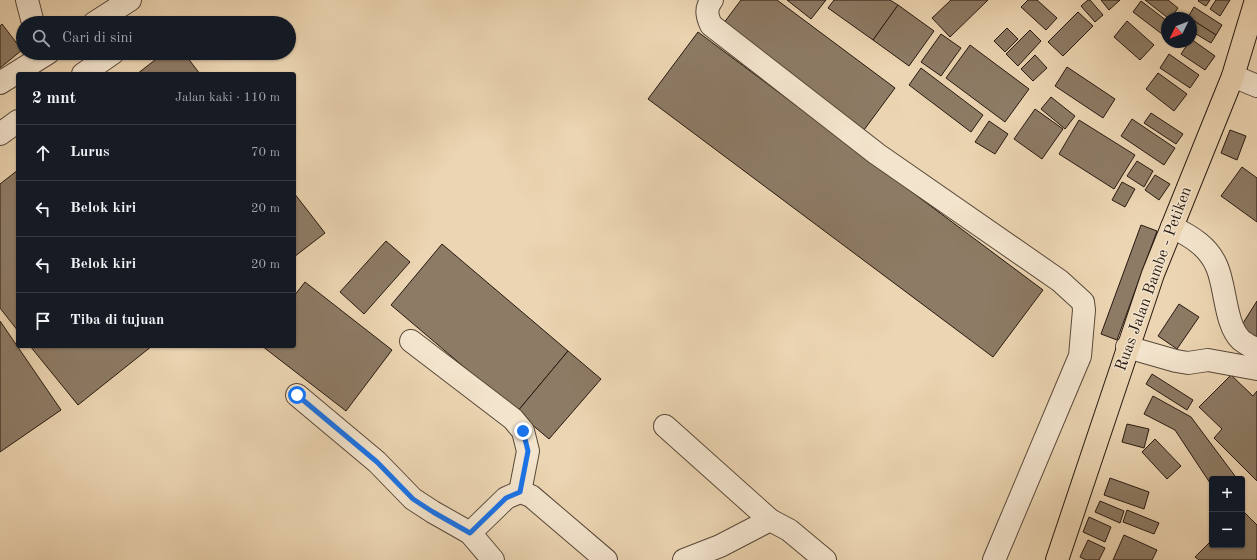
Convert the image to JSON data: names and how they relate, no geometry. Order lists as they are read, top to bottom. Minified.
{"streets":{"main road":["Ruas Jalan Bambe - Petiken"]},"north":"bottom left","page":{"search":"Cari di sini","heading":["2 mnt","Jalan kaki · 110 m"],"list":[["Lurus","70 m"],["Belok kiri","20 m"],["Belok kiri","20 m"],"Tiba di tujuan"],"map_buttons":["+","−"]}}
